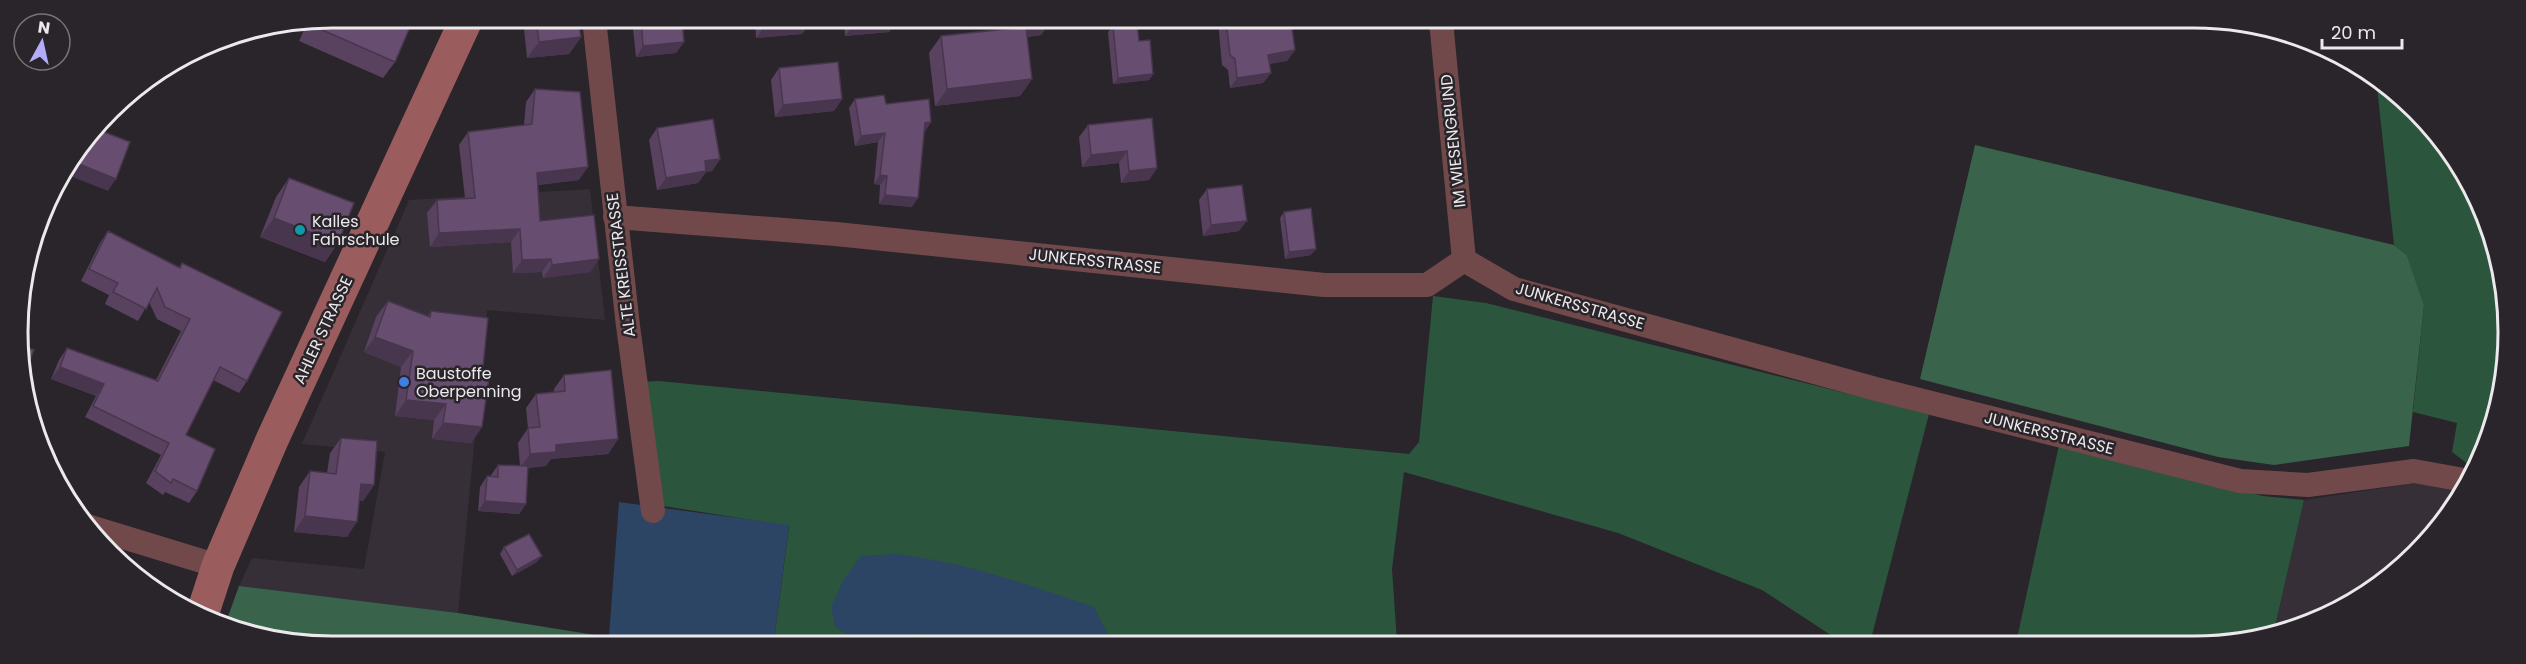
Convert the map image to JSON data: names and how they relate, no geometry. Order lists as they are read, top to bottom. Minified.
{"streets":{"main road":["AHLER STRASSE"],"street":["IM WIESENGRUND","JUNKERSSTRASSE","ALTE KREISSTRASSE"]},"crossings":[["IM WIESENGRUND","JUNKERSSTRASSE"],["JUNKERSSTRASSE","ALTE KREISSTRASSE"]],"places":["Kalles Fahrschule","Baustoffe Oberpenning"],"scale_bar":"20 m","north":"top"}
